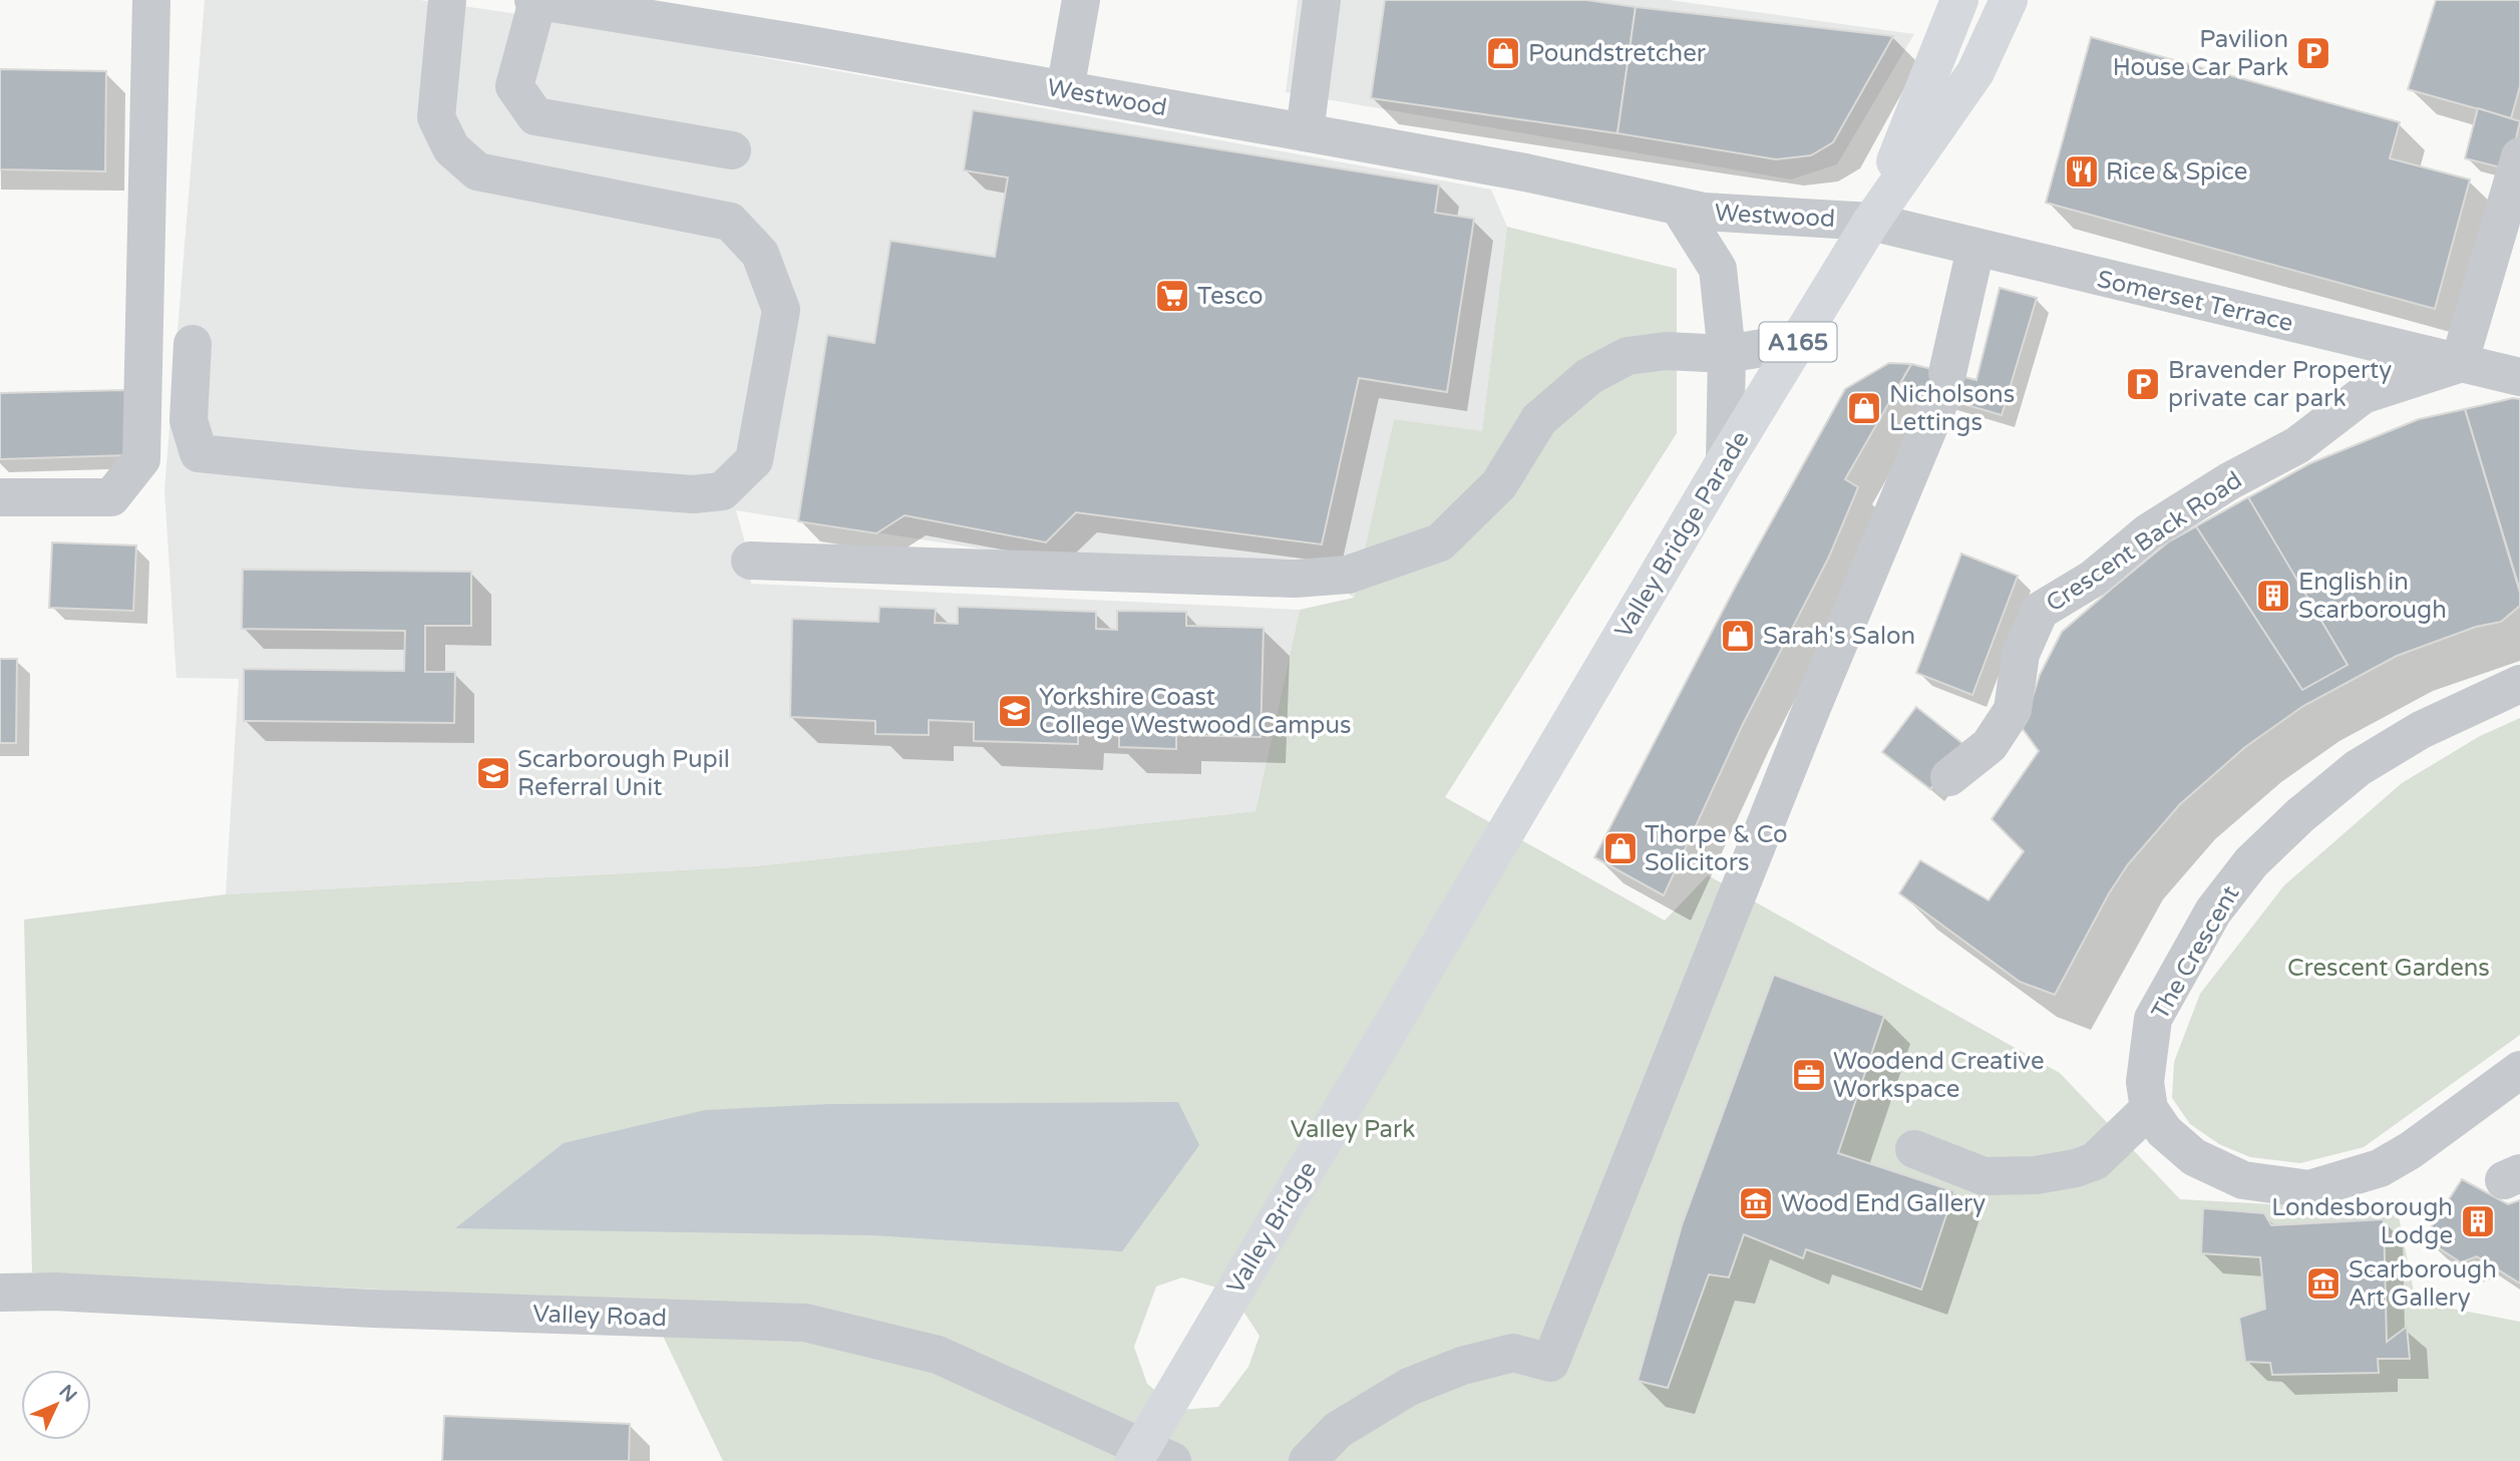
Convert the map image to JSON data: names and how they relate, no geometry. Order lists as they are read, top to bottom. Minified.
{"streets":{"highway":["A165","Valley Bridge Parade","Valley Bridge"],"street":["Westwood","Somerset Terrace","Crescent Back Road","The Crescent","Valley Road"]},"crossings":[["Westwood","Somerset Terrace"],["Westwood","A165"],["Westwood","Valley Bridge Parade"],["Somerset Terrace","A165"],["Somerset Terrace","Valley Bridge Parade"],["Somerset Terrace","Crescent Back Road"],["A165","Valley Bridge Parade"],["Valley Bridge Parade","Valley Bridge"]],"parks":["Crescent Gardens","Valley Park"],"places":{"shop":["Poundstretcher","Nicholsons Lettings","Sarah's Salon","Thorpe & Co Solicitors"],"parking":["Pavilion House Car Park","Bravender Property private car park"],"restaurant":["Rice & Spice"],"supermarket":["Tesco"],"building":["English in Scarborough","Londesborough Lodge"],"school or university":["Yorkshire Coast College Westwood Campus","Scarborough Pupil Referral Unit"],"office":["Woodend Creative Workspace"],"museum":["Wood End Gallery","Scarborough Art Gallery"]},"north":"top right"}
